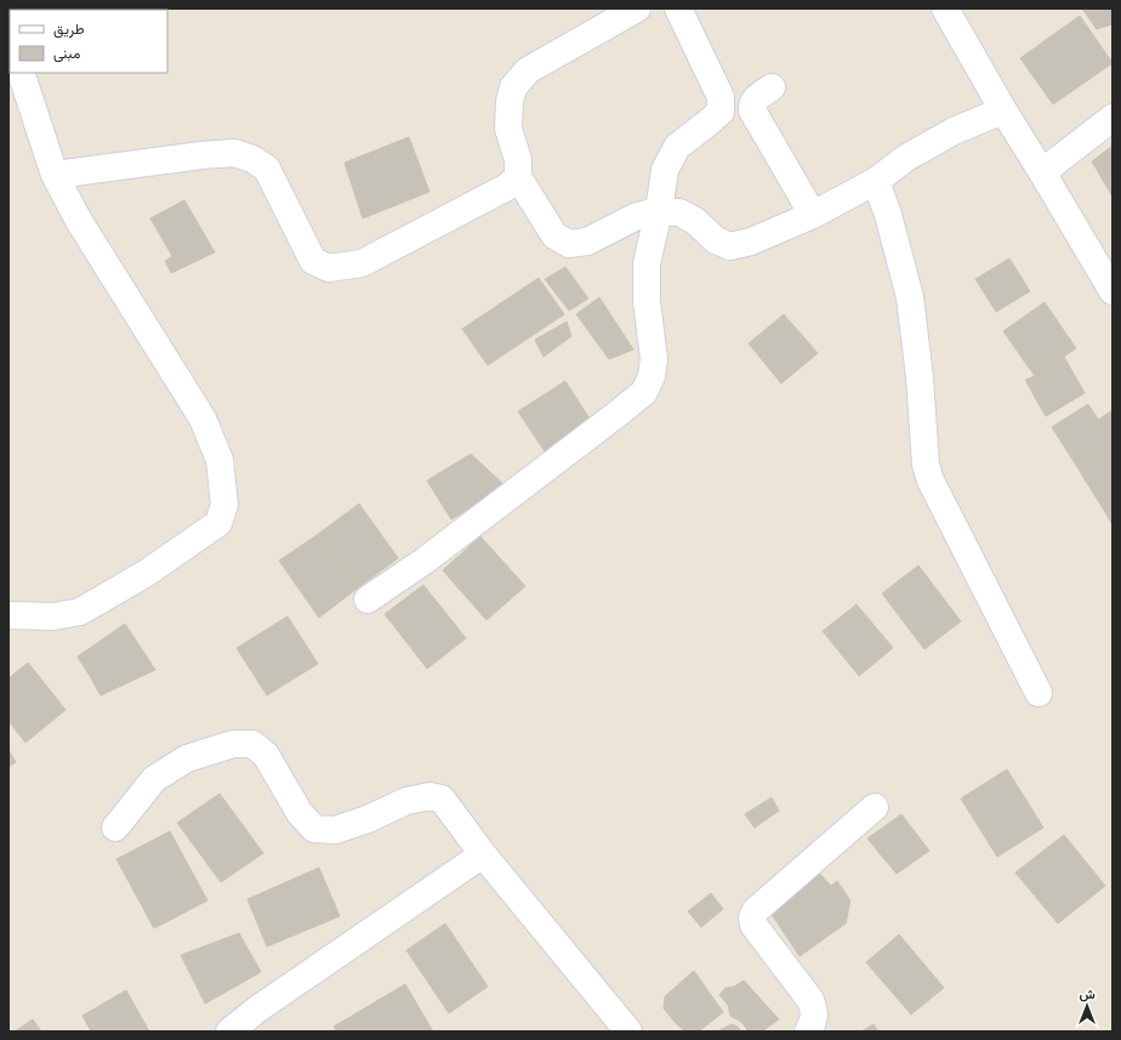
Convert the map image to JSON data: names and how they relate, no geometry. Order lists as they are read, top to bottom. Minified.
{"legend":["طريق","مبنى"],"north":"top"}
